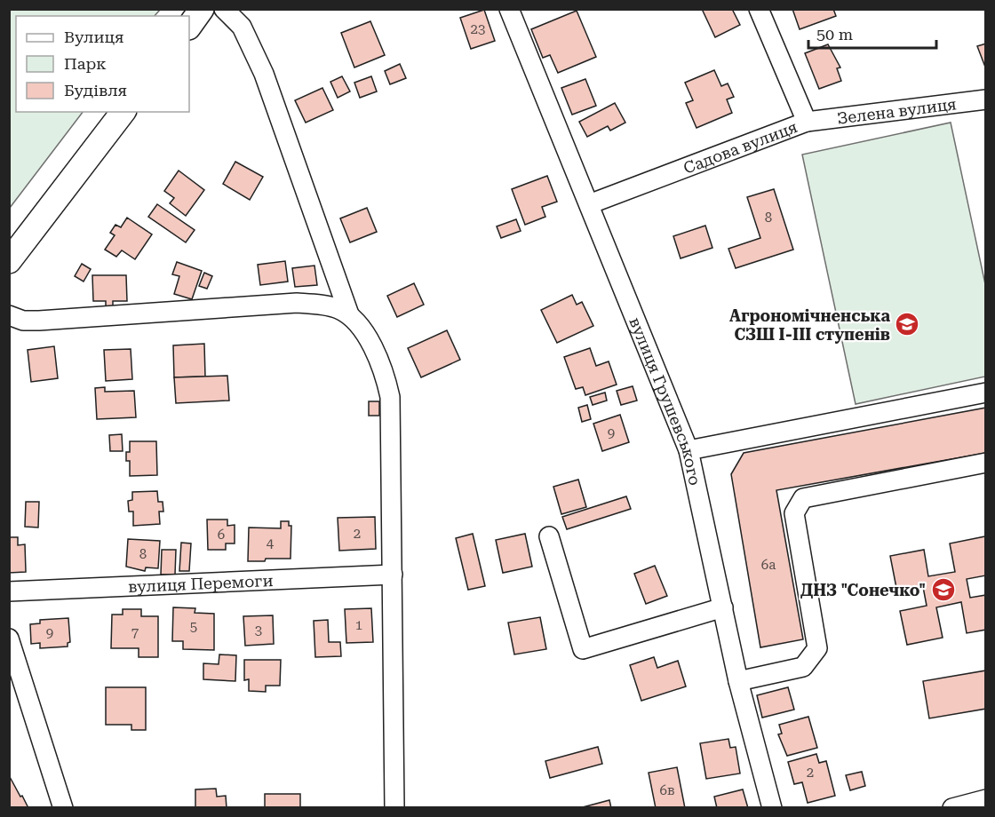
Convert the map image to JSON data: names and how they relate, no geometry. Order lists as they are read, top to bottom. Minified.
{"streets":{"street":["Зелена вулиця","Садова вулиця","вулиця Грушевського","вулиця Перемоги"]},"crossings":[["Зелена вулиця","Садова вулиця"],["Садова вулиця","вулиця Грушевського"]],"places":{"school or university":["Агрономічненська СЗШ І-ІІІ ступенів","ДНЗ \"Сонечко\""]},"house_numbers":["23","8","9","2","6","4","8","6а","1","5","3","7","9","2","6в"],"legend":["Вулиця","Парк","Будівля"],"scale_bar":"50 m"}
